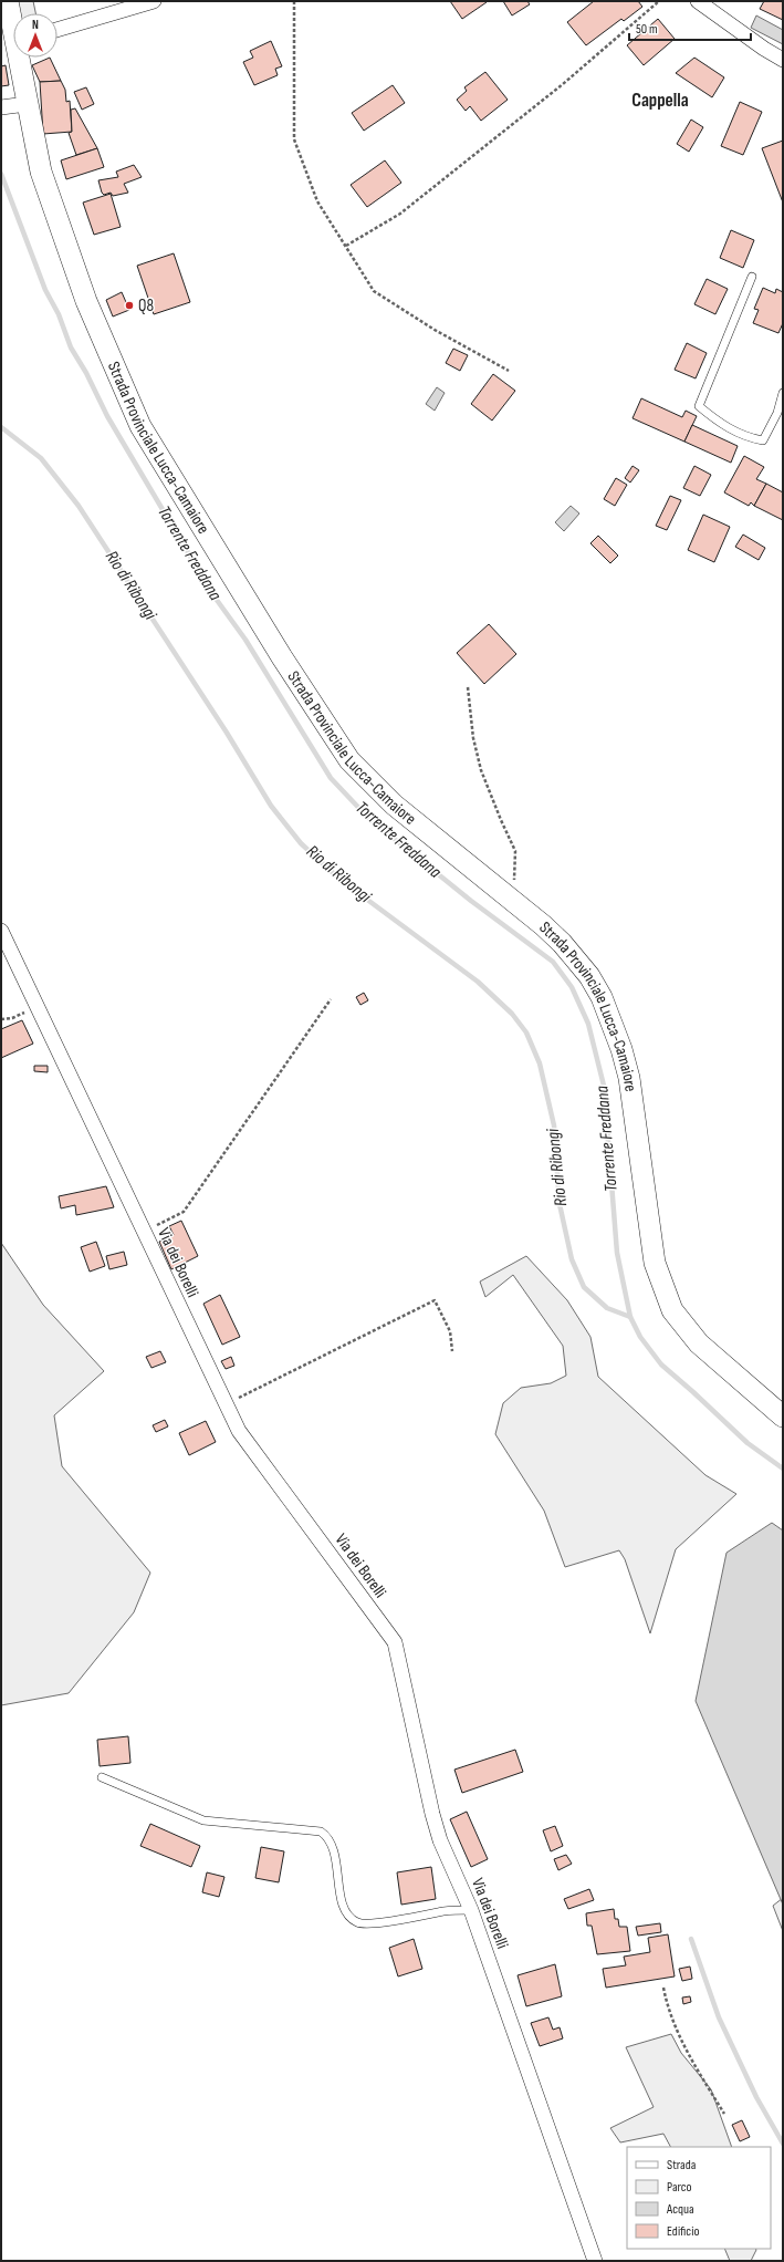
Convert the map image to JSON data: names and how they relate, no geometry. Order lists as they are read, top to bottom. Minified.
{"streets":{"main road":["Strada Provinciale Lucca-Camaiore"],"street":["Via dei Borelli"]},"districts":["Cappella"],"water":["Torrente Freddana","Rio di Ribongi"],"places":["Q8"],"legend":["Strada","Parco","Acqua","Edificio"],"scale_bar":"50 m","north":"top"}
